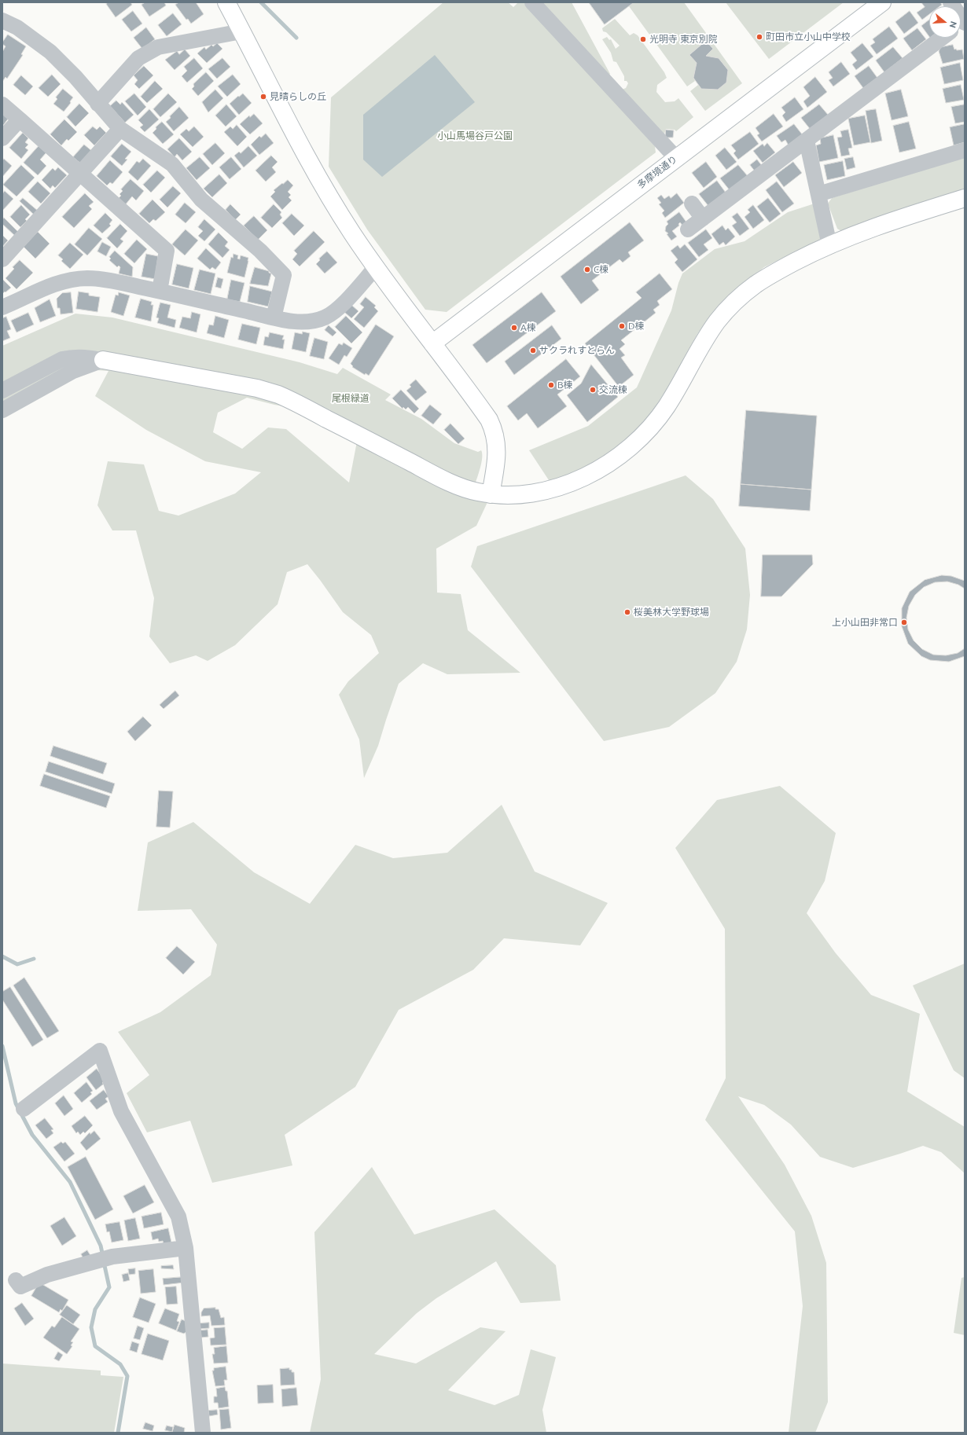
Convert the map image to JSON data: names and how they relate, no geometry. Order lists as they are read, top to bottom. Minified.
{"streets":{"street":["多摩境通り"]},"parks":["小山馬場谷戸公園","尾根緑道"],"places":["町田市立小山中学校","光明寺 東京別院","見晴らしの丘","C棟","D棟","A棟","サクラれすとらん","B棟","交流棟","桜美林大学野球場","上小山田非常口"],"north":"right"}
